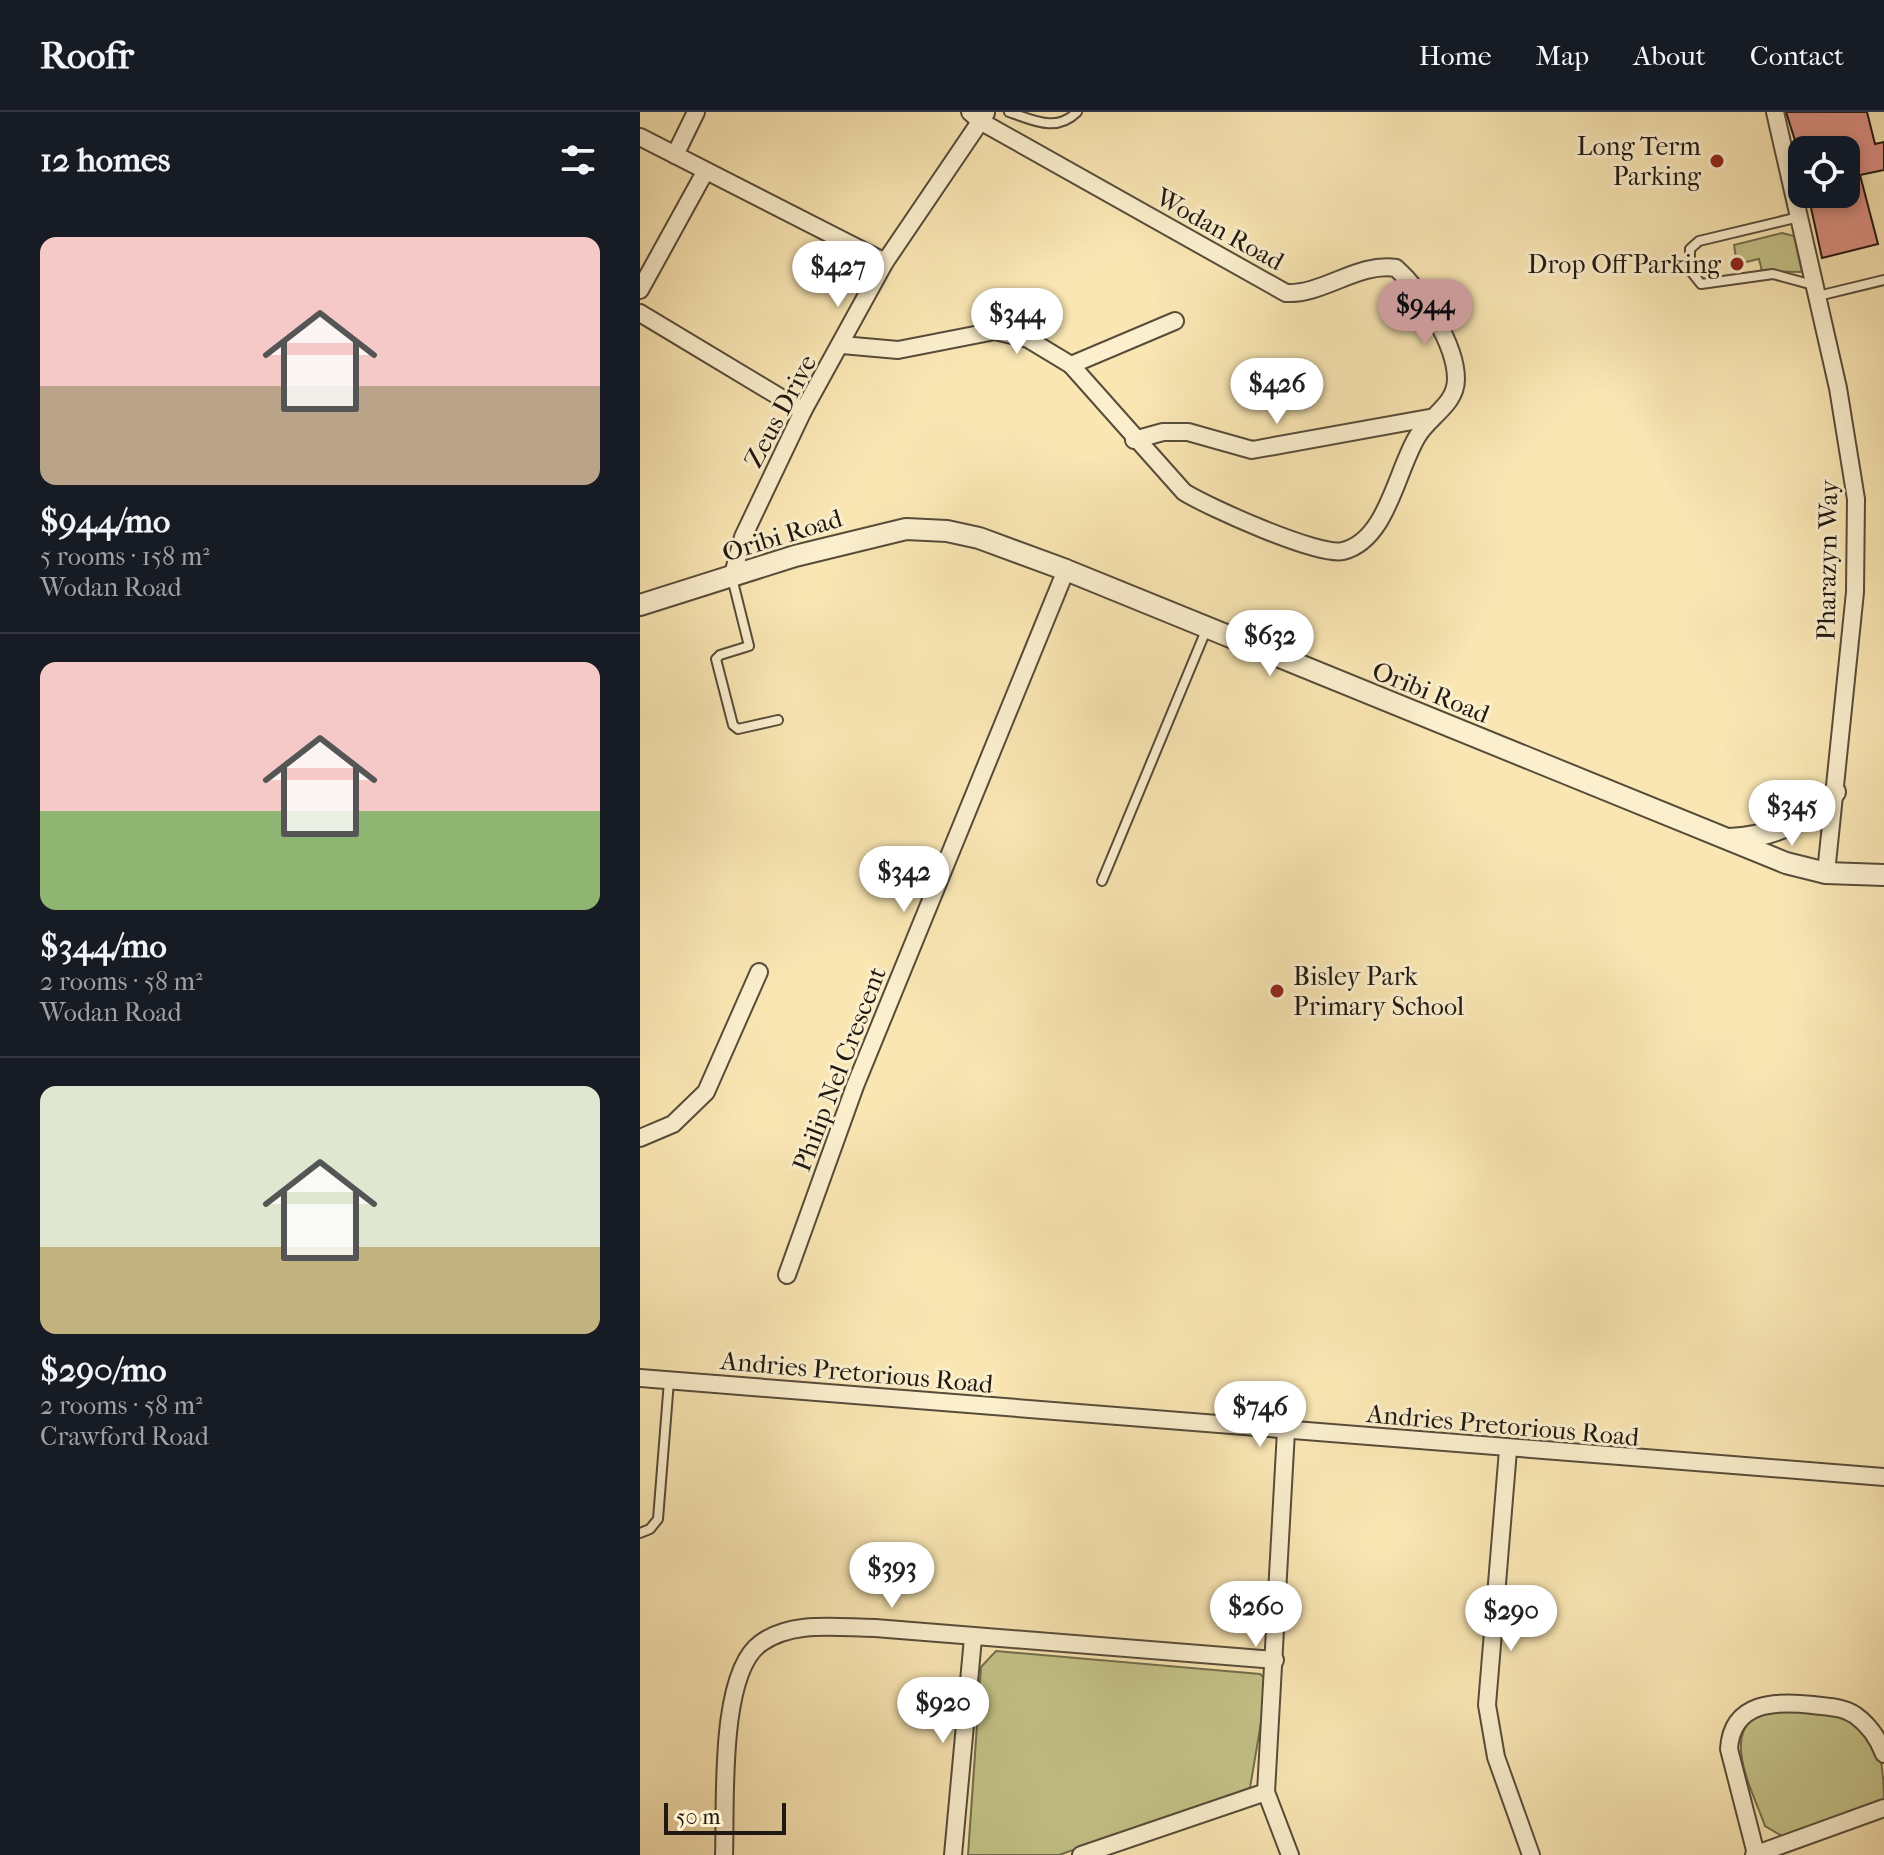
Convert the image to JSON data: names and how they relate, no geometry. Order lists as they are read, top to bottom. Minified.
{"streets":{"street":["Wodan Road","Zeus Drive","Oribi Road","Pharazyn Way","Philip Nel Crescent","Andries Pretorious Road"]},"crossings":[["Wodan Road","Zeus Drive"],["Zeus Drive","Oribi Road"],["Oribi Road","Pharazyn Way"],["Oribi Road","Philip Nel Crescent"]],"places":["Long Term Parking","Drop Off Parking","Bisley Park Primary School"],"scale_bar":"50 m","page":{"header":"Roofr","nav":["Home","Map","About","Contact"],"heading":"12 homes","list":[{"name":"$944/mo","note":"5 rooms · 158 m² · Wodan Road"},{"name":"$344/mo","note":"2 rooms · 58 m² · Wodan Road"},{"name":"$290/mo","note":"2 rooms · 58 m² · Crawford Road"}],"price":["$427","$944","$344","$426","$632","$345","$342","$746","$393","$260","$290","$920"],"scale":"50 m"}}
